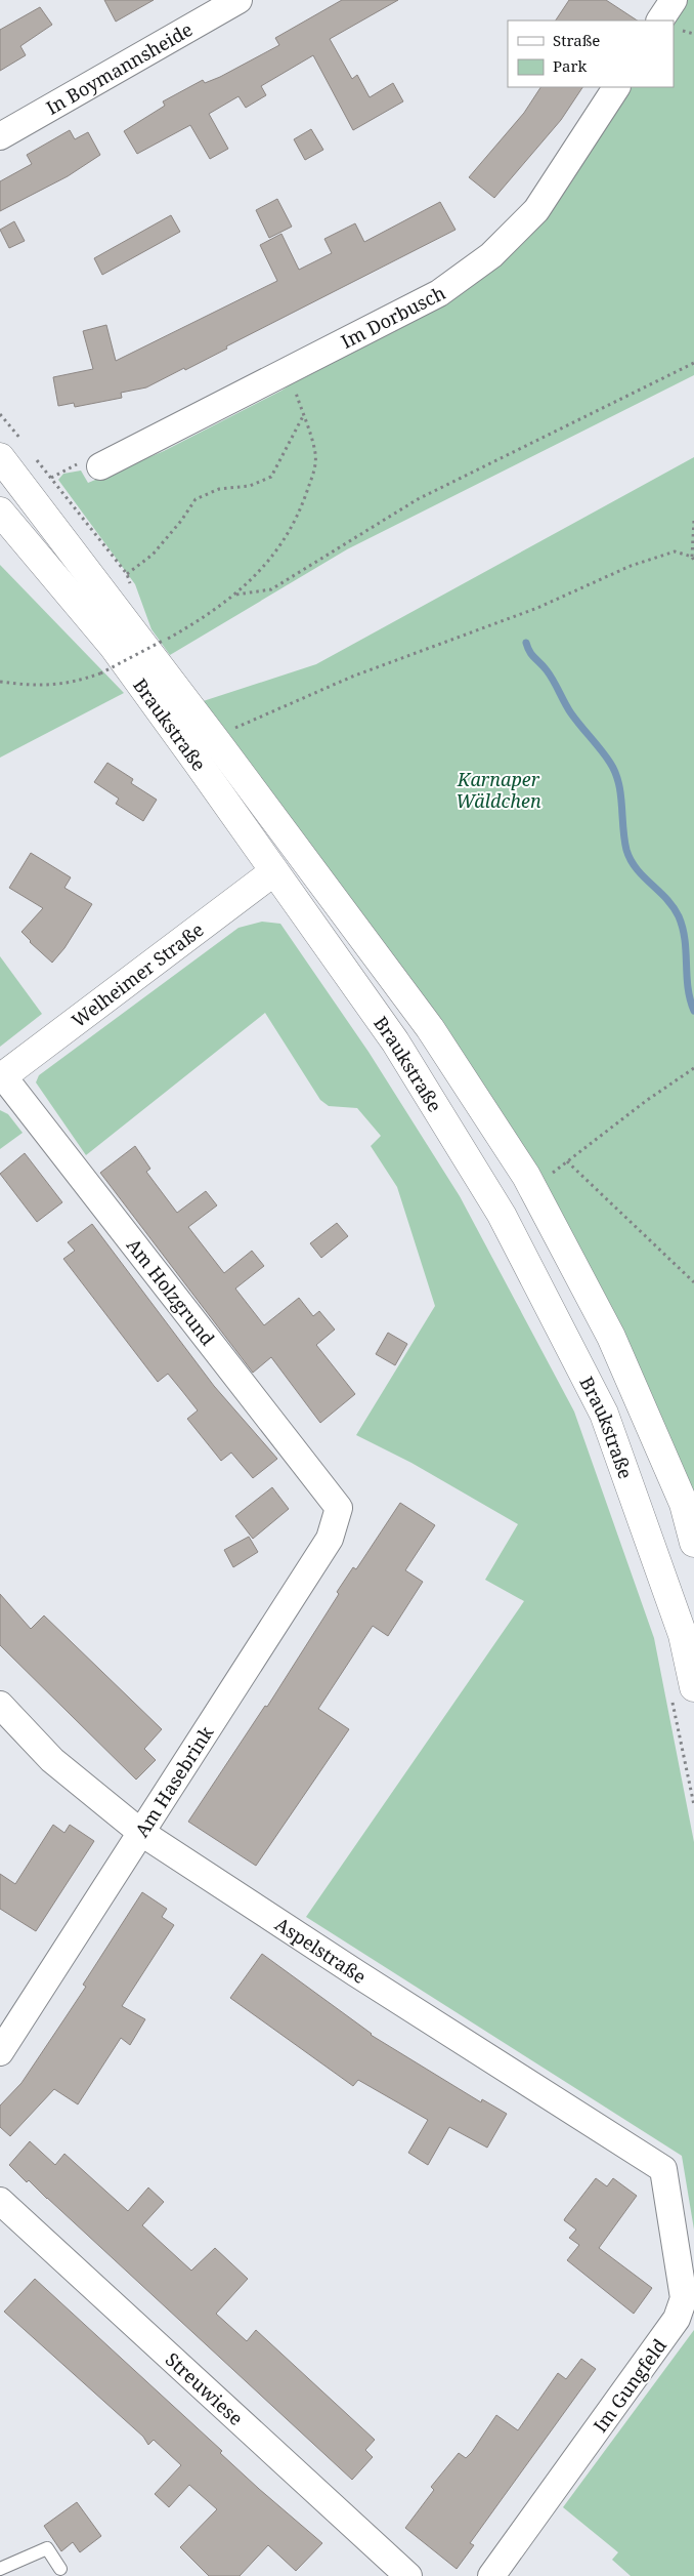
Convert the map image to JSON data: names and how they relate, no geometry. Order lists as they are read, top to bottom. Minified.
{"streets":{"main road":["Braukstraße","Welheimer Straße"],"street":["In Boymannsheide","Im Dorbusch","Am Holzgrund","Am Hasebrink","Aspelstraße","Im Gungfeld","Streuwiese"]},"crossings":[["Braukstraße","Welheimer Straße"],["Welheimer Straße","Am Holzgrund"],["Am Holzgrund","Am Hasebrink"],["Am Hasebrink","Aspelstraße"],["Aspelstraße","Im Gungfeld"]],"parks":["Karnaper Wäldchen"],"legend":["Straße","Park"]}
